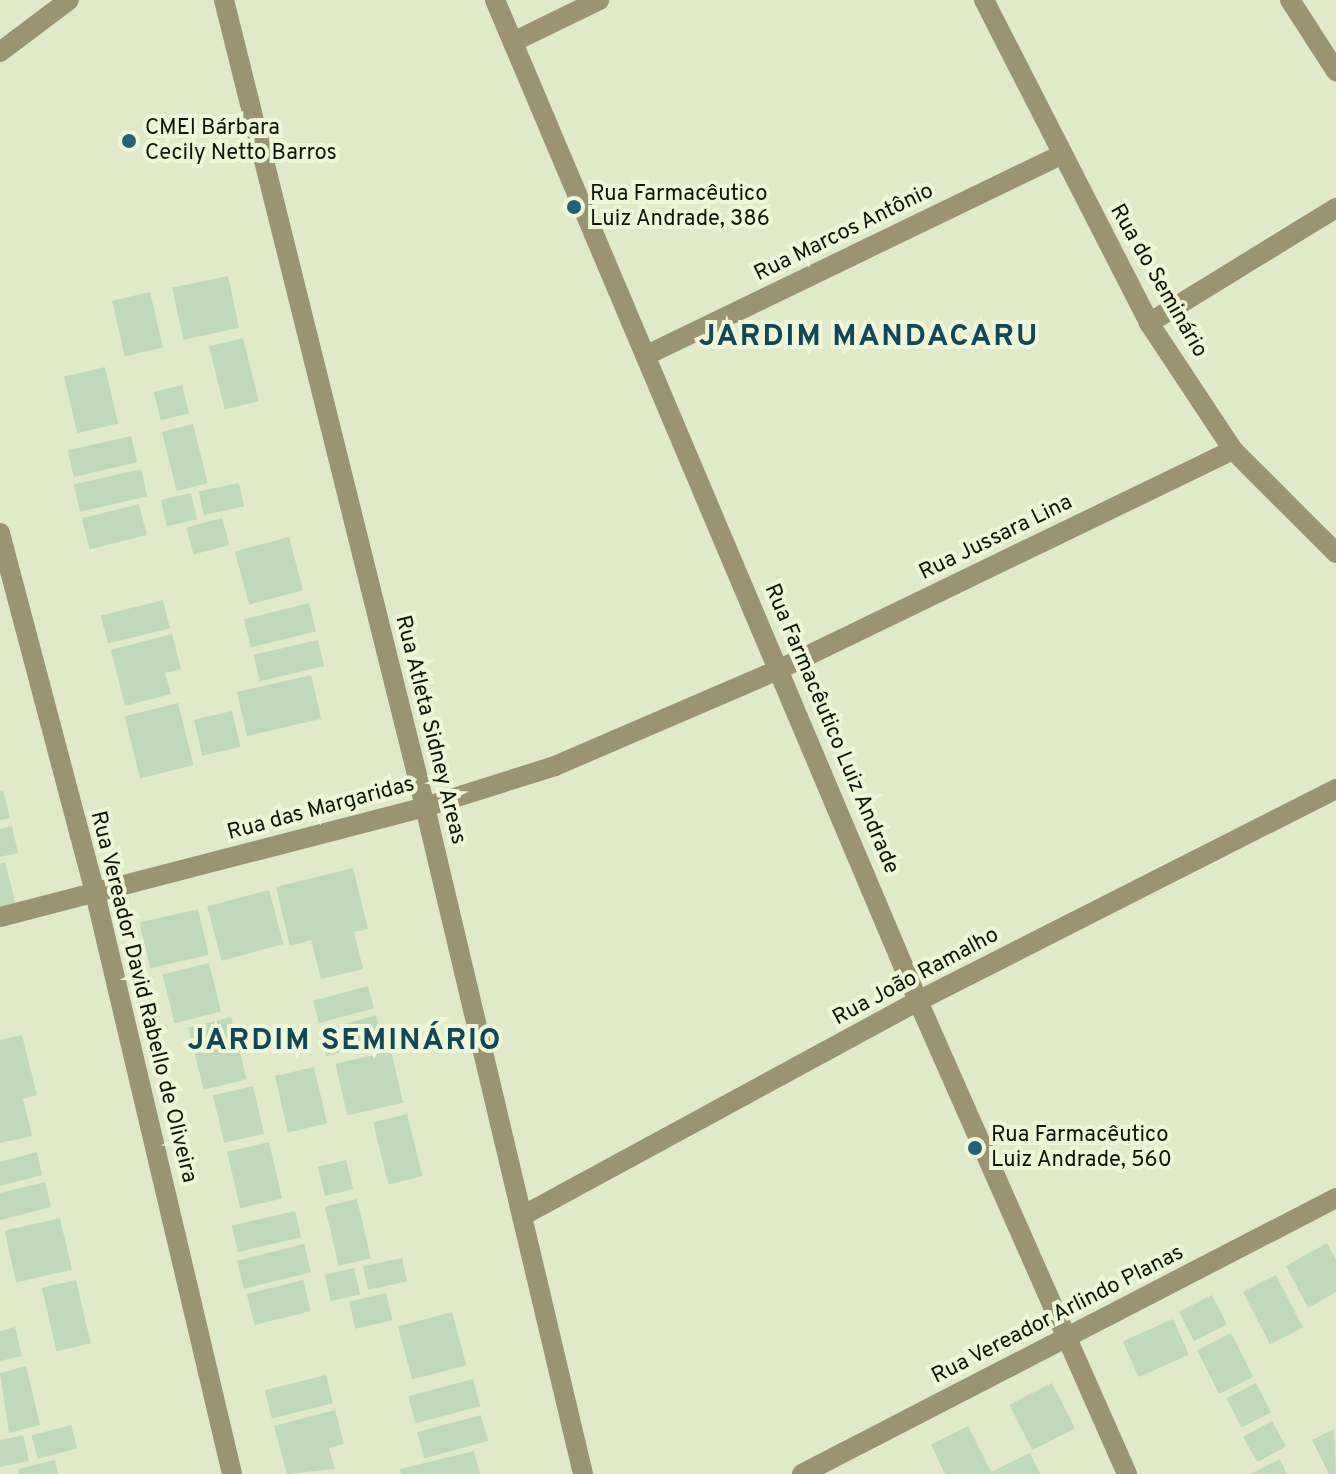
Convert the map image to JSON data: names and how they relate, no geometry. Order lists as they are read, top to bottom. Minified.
{"streets":{"street":["Rua Marcos Antônio","Rua do Seminário","Rua Jussara Lina","Rua Farmacêutico Luiz Andrade","Rua Atleta Sidney Areas","Rua das Margaridas","Rua João Ramalho","Rua Vereador David Rabello de Oliveira","Rua Vereador Arlindo Planas"]},"crossings":[["Rua Marcos Antônio","Rua do Seminário"],["Rua Marcos Antônio","Rua Farmacêutico Luiz Andrade"],["Rua do Seminário","Rua Jussara Lina"],["Rua Jussara Lina","Rua Farmacêutico Luiz Andrade"],["Rua Jussara Lina","Rua das Margaridas"],["Rua Farmacêutico Luiz Andrade","Rua das Margaridas"],["Rua Farmacêutico Luiz Andrade","Rua João Ramalho"],["Rua Farmacêutico Luiz Andrade","Rua Vereador Arlindo Planas"],["Rua Atleta Sidney Areas","Rua das Margaridas"],["Rua Atleta Sidney Areas","Rua João Ramalho"],["Rua das Margaridas","Rua Vereador David Rabello de Oliveira"]],"districts":["JARDIM MANDACARU","JARDIM SEMINÁRIO"],"places":["CMEI Bárbara Cecily Netto Barros","Rua Farmacêutico Luiz Andrade, 386","Rua Farmacêutico Luiz Andrade, 560"]}
